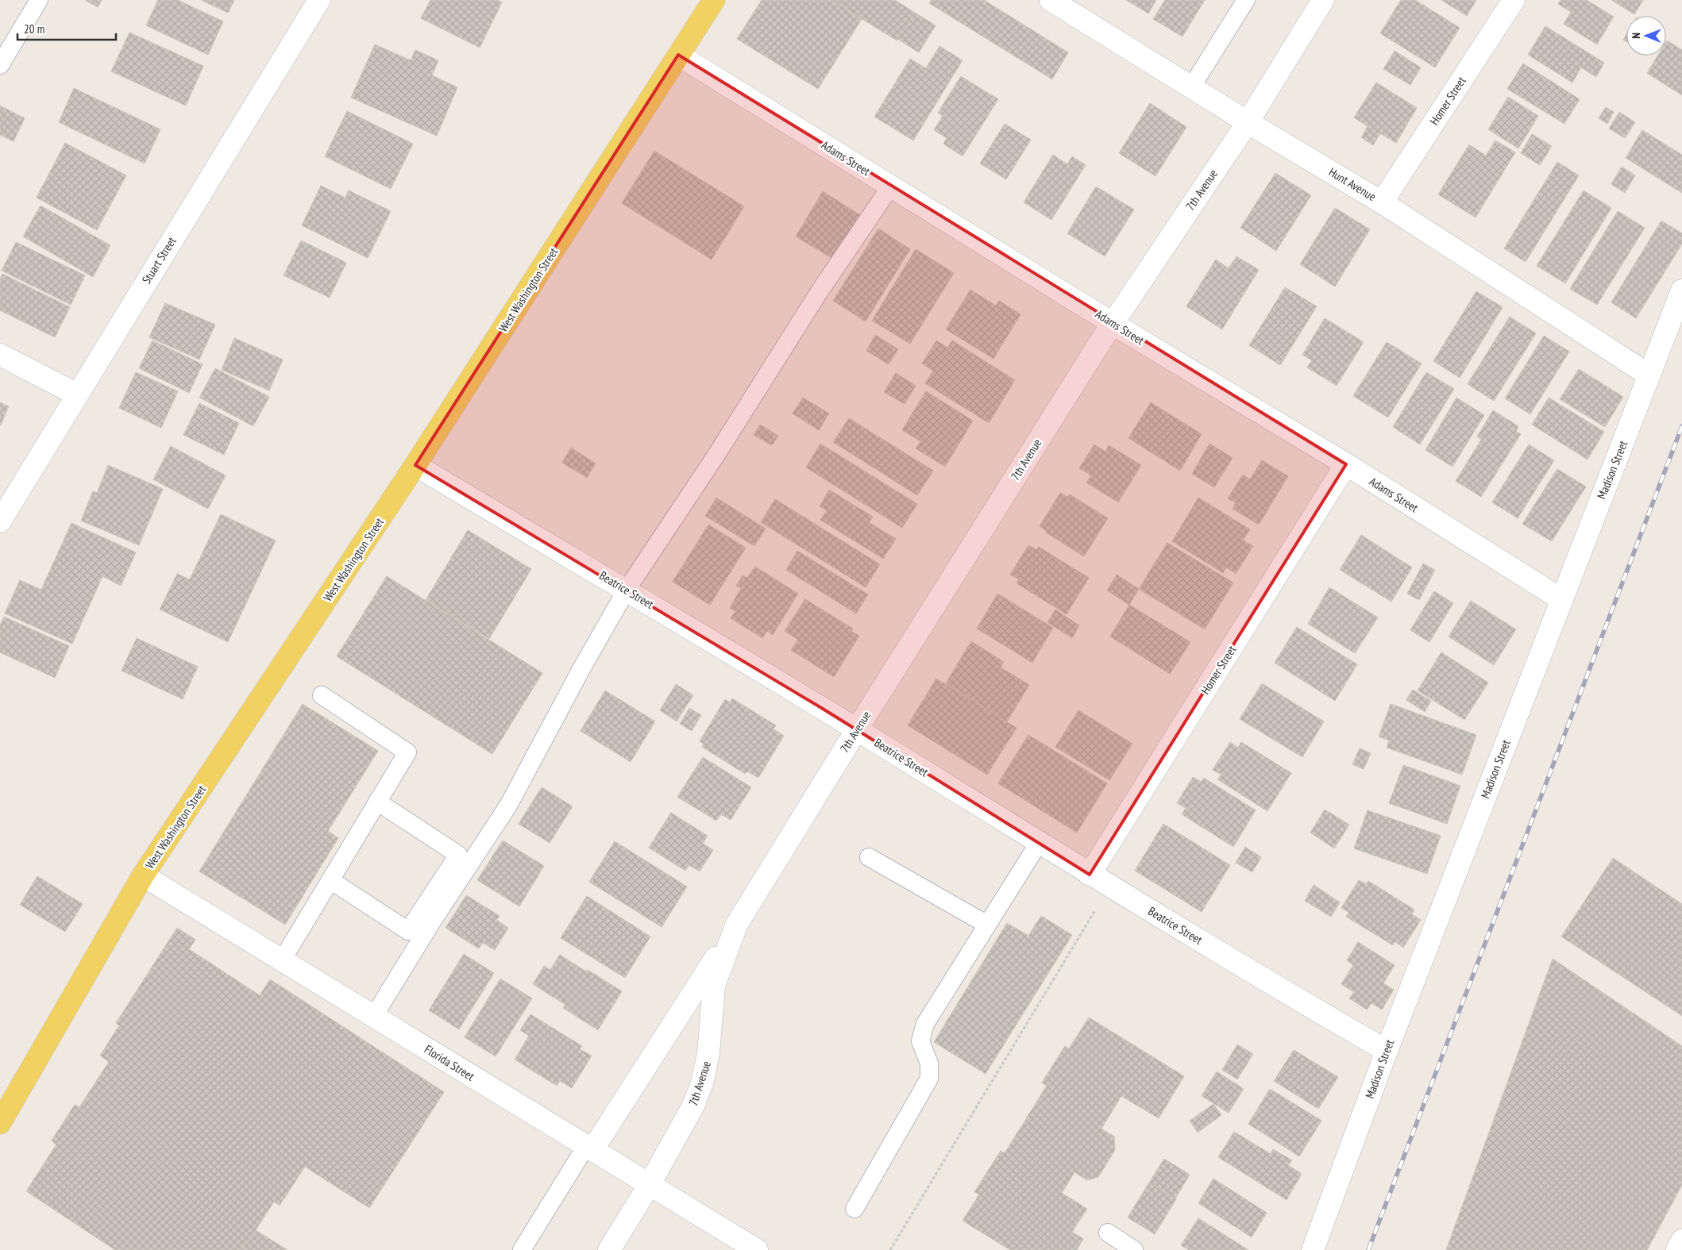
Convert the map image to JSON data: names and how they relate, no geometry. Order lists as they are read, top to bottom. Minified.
{"streets":{"main road":["West Washington Street"],"street":["Homer Street","Adams Street","Hunt Avenue","7th Avenue","Stuart Street","Madison Street","Beatrice Street","Florida Street"]},"crossings":[["Homer Street","Adams Street"],["Homer Street","Hunt Avenue"],["Homer Street","Beatrice Street"],["Adams Street","7th Avenue"],["Adams Street","West Washington Street"],["Adams Street","Madison Street"],["Hunt Avenue","7th Avenue"],["Hunt Avenue","Madison Street"],["7th Avenue","Beatrice Street"],["7th Avenue","Florida Street"],["West Washington Street","Beatrice Street"],["West Washington Street","Florida Street"],["Madison Street","Beatrice Street"]],"scale_bar":"20 m","north":"left"}
